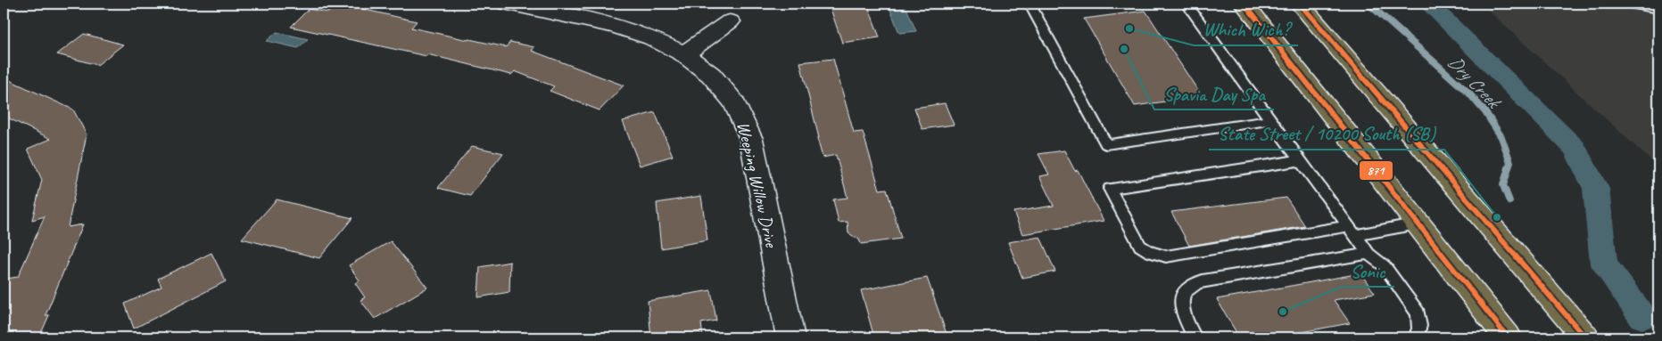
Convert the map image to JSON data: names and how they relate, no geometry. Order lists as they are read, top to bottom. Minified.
{"streets":{"street":["Weeping Willow Drive"]},"water":["Dry Creek"],"places":["Which Wich?","Spavia Day Spa","State Street / 10200 South (SB)","Sonic"],"lines":["transit line 871"]}
